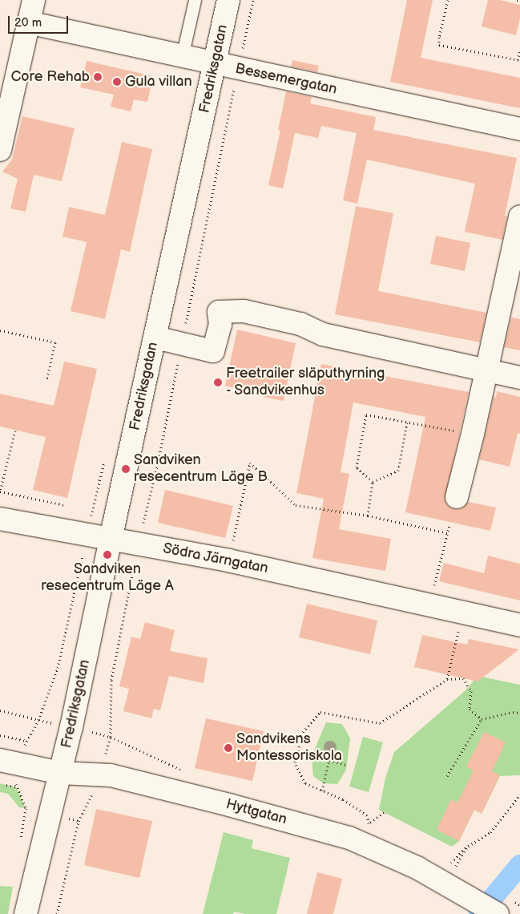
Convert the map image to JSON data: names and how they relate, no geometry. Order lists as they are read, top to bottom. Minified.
{"streets":{"street":["Fredriksgatan","Bessemergatan","Södra Järngatan","Hyttgatan"]},"crossings":[["Fredriksgatan","Bessemergatan"],["Fredriksgatan","Södra Järngatan"],["Fredriksgatan","Hyttgatan"]],"places":["Core Rehab","Gula villan","Freetrailer släputhyrning - Sandvikenhus","Sandviken resecentrum Läge B","Sandviken resecentrum Läge A","Sandvikens Montessoriskola"],"scale_bar":"20 m"}
